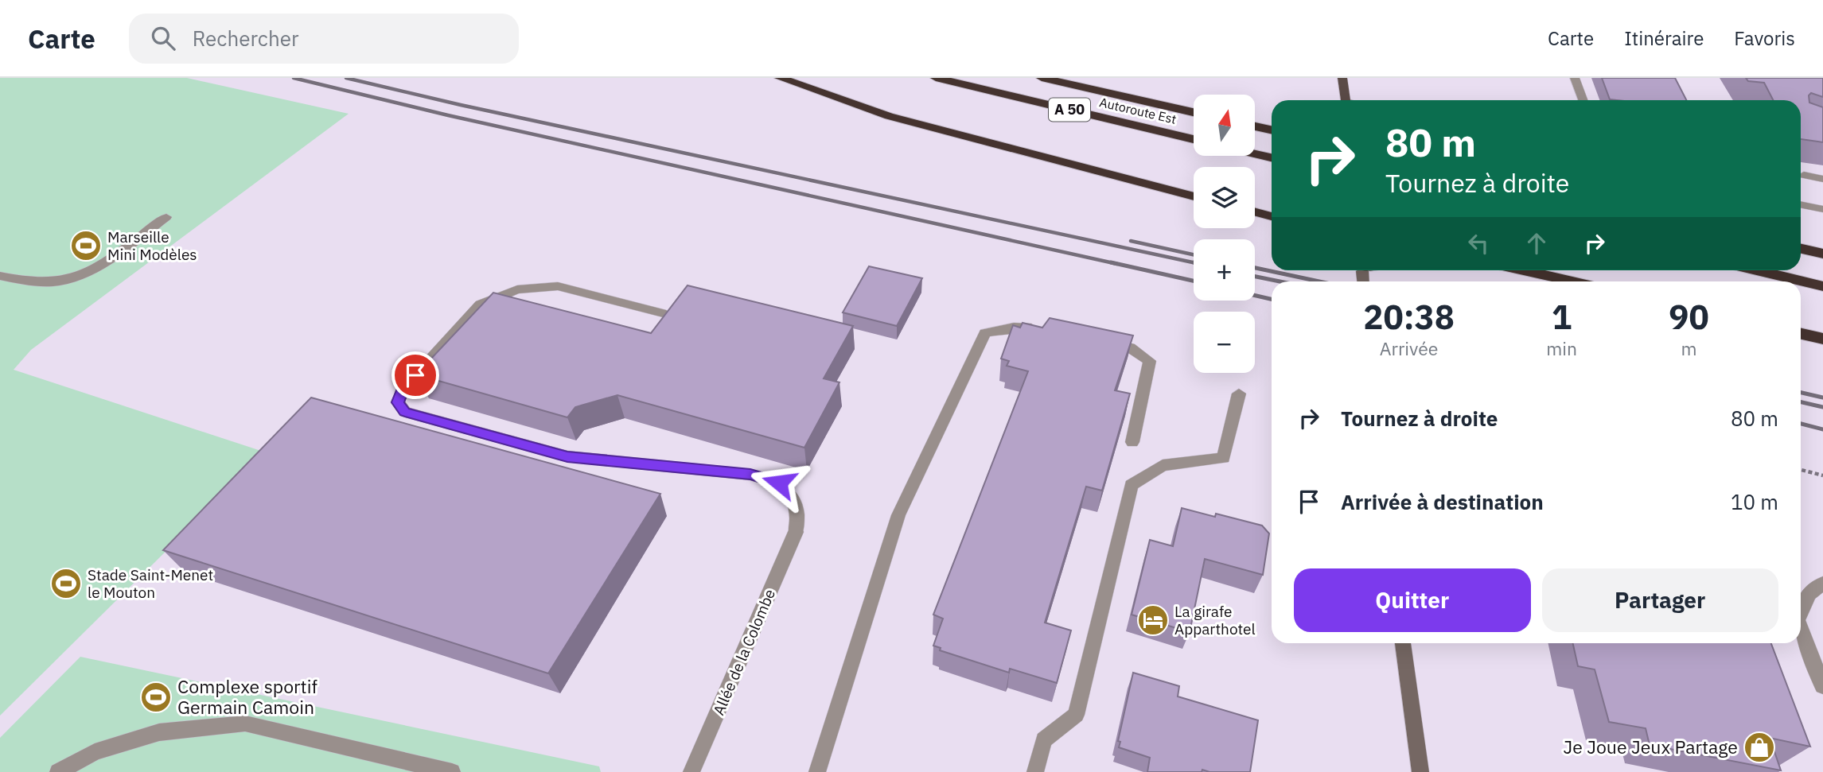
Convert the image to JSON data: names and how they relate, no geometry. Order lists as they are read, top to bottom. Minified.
{"streets":{"highway":["A 50","Autoroute Est"],"street":["Allée de la Colombe"]},"places":{"sports":["Marseille Mini Modèles","Stade Saint-Menet le Mouton","Complexe sportif Germain Camoin"],"hotel":["La girafe Apparthotel"],"shop":["Je Joue Jeux Partage"]},"north":"top","page":{"header":"Carte","search":"Rechercher","nav":["Carte","Itinéraire","Favoris"],"map_buttons":["+","−"],"turn":["80 m","Tournez à droite"],"eta":["20:38","Arrivée","1","min","90","m"],"list":[{"name":"Tournez à droite","value":"80 m"},{"name":"Arrivée à destination","value":"10 m"}],"buttons":["Quitter","Partager"]}}
